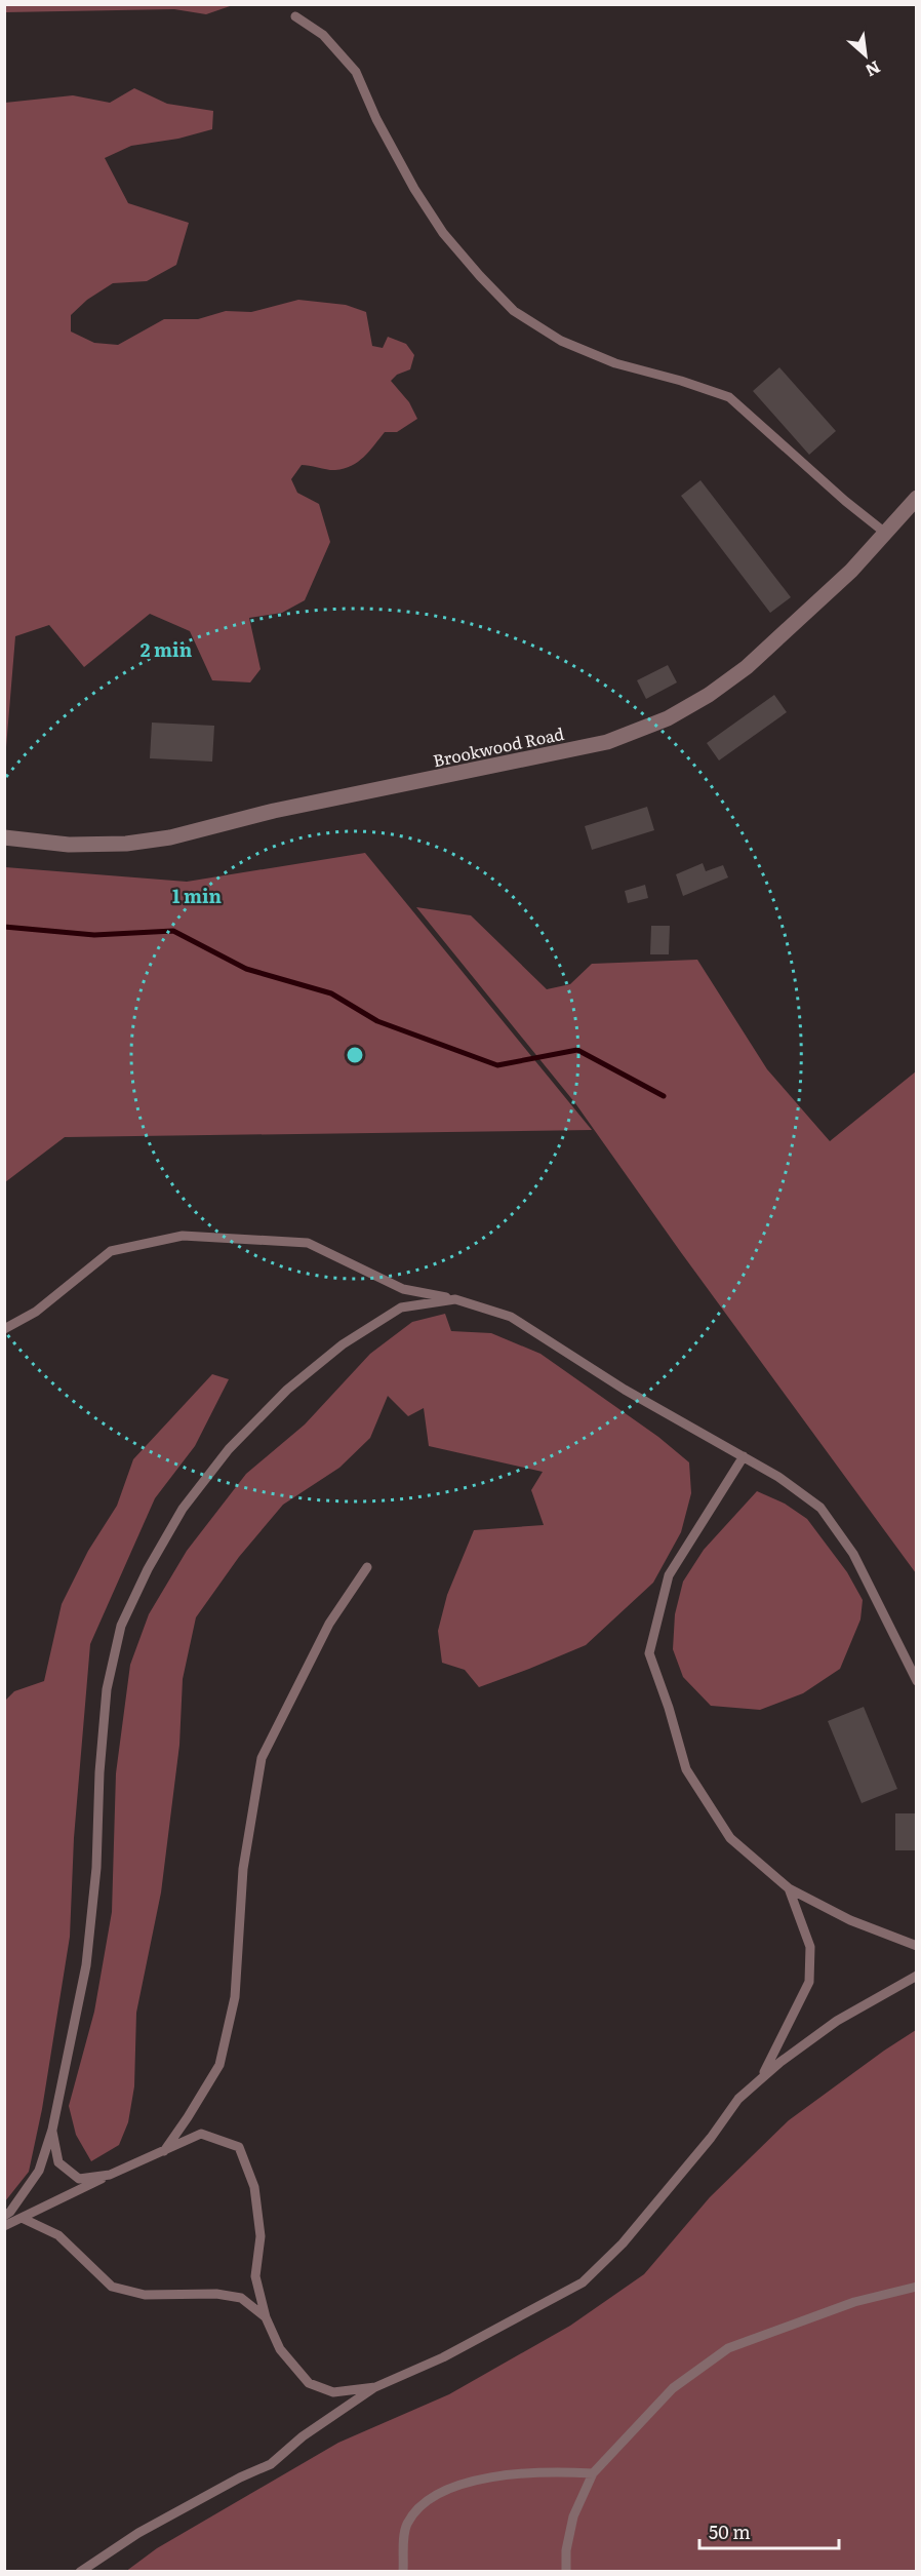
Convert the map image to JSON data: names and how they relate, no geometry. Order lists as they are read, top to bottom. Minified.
{"streets":{"street":["Brookwood Road"]},"scale_bar":"50 m","north":"bottom right","rings":["2 min","1 min"]}
